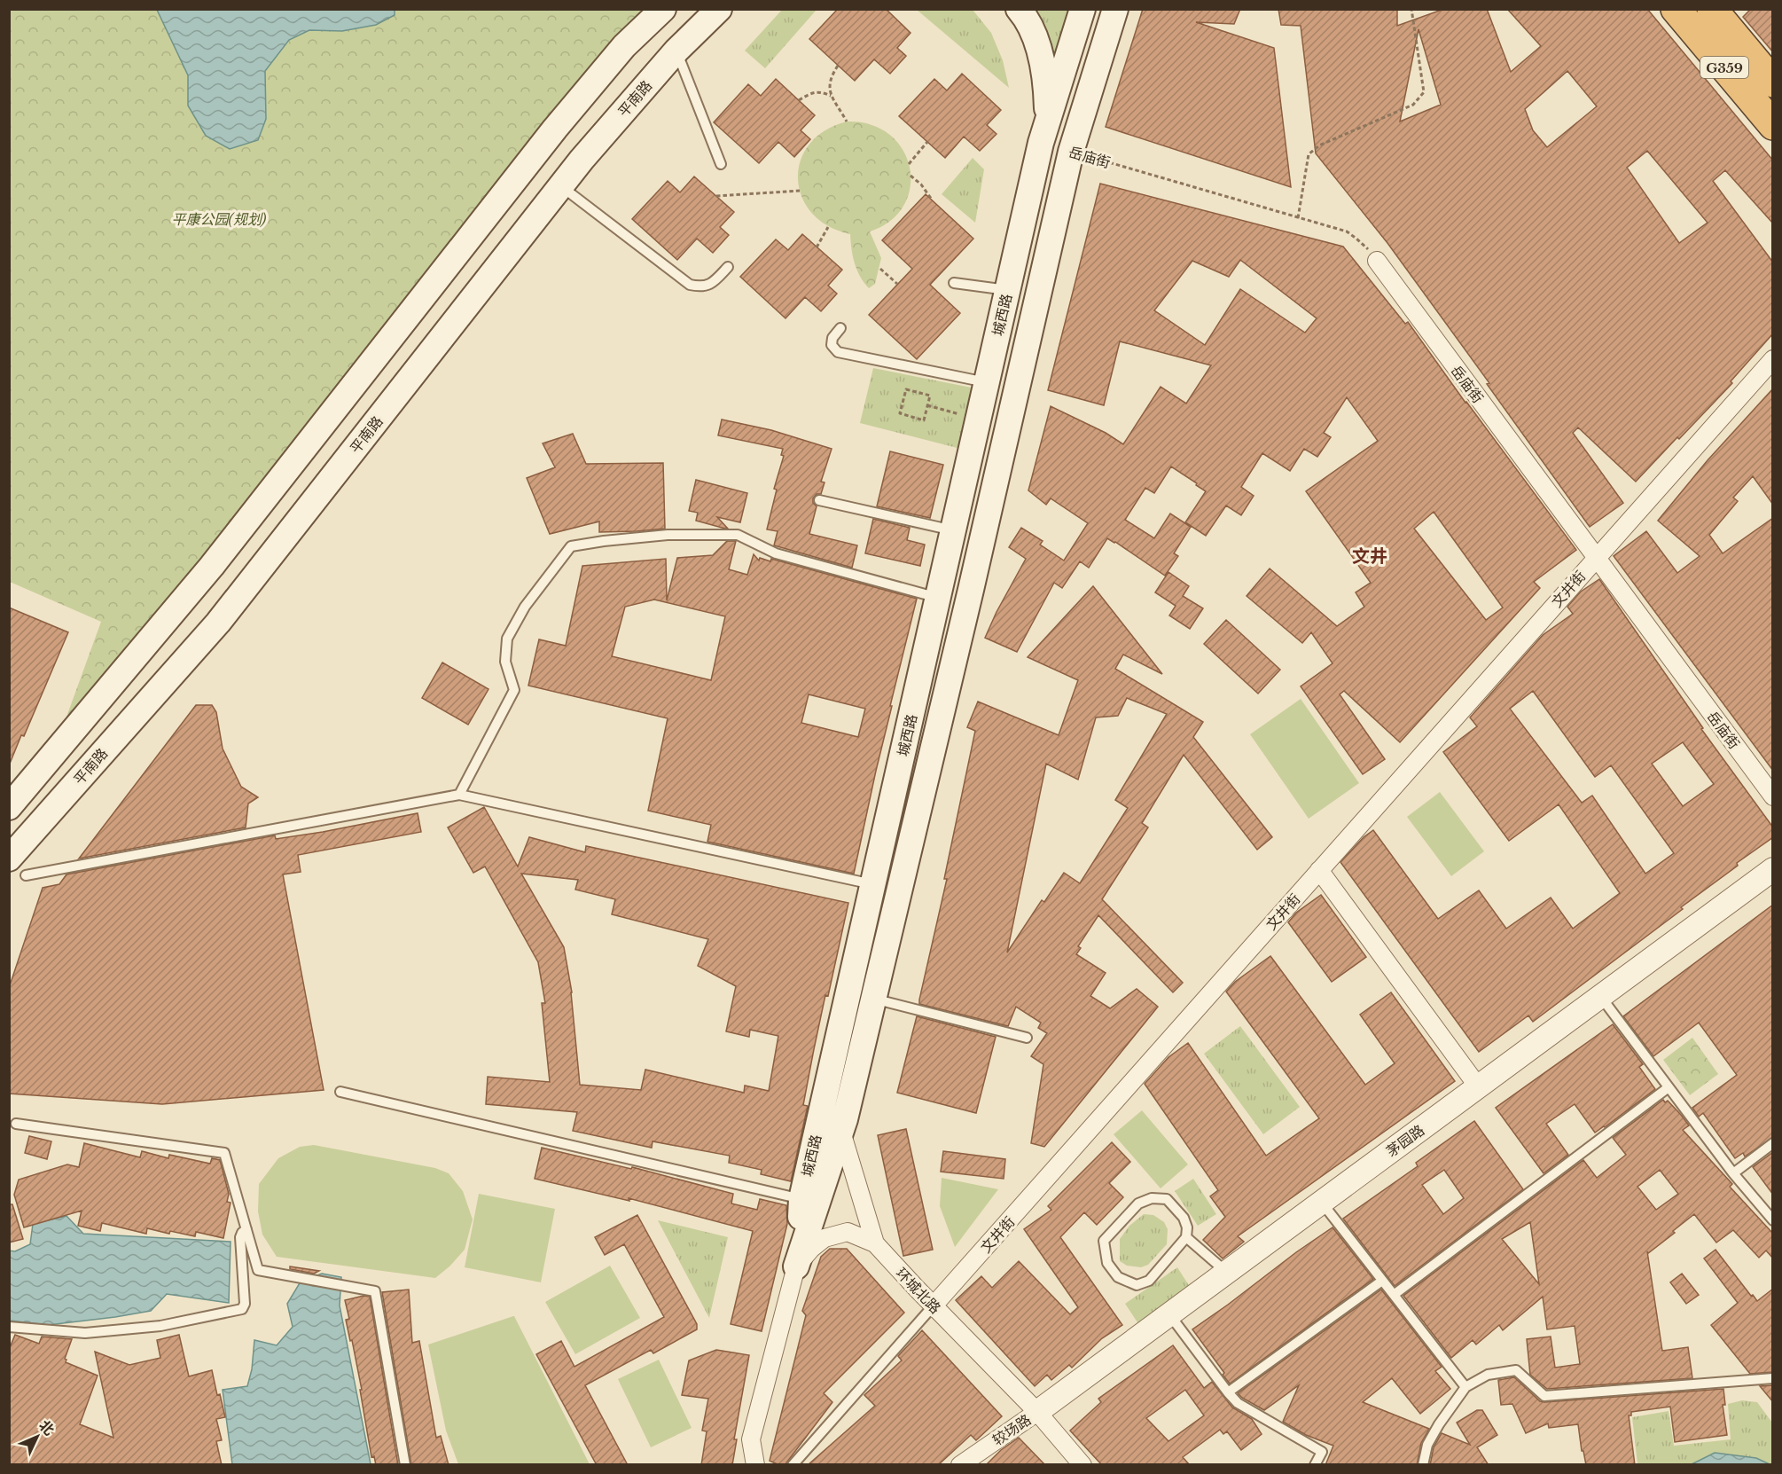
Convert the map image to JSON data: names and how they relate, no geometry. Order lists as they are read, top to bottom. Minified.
{"streets":{"highway":["G359"],"main road":["平南路","城西路"],"street":["岳庙街","文井街","茅园路","环城北路","较场路"]},"crossings":[["岳庙街","文井街"],["城西路","环城北路"],["文井街","环城北路"],["茅园路","环城北路"],["茅园路","较场路"],["环城北路","较场路"]],"districts":["文井"],"parks":["平康公园(规划)"],"north":"top right"}
